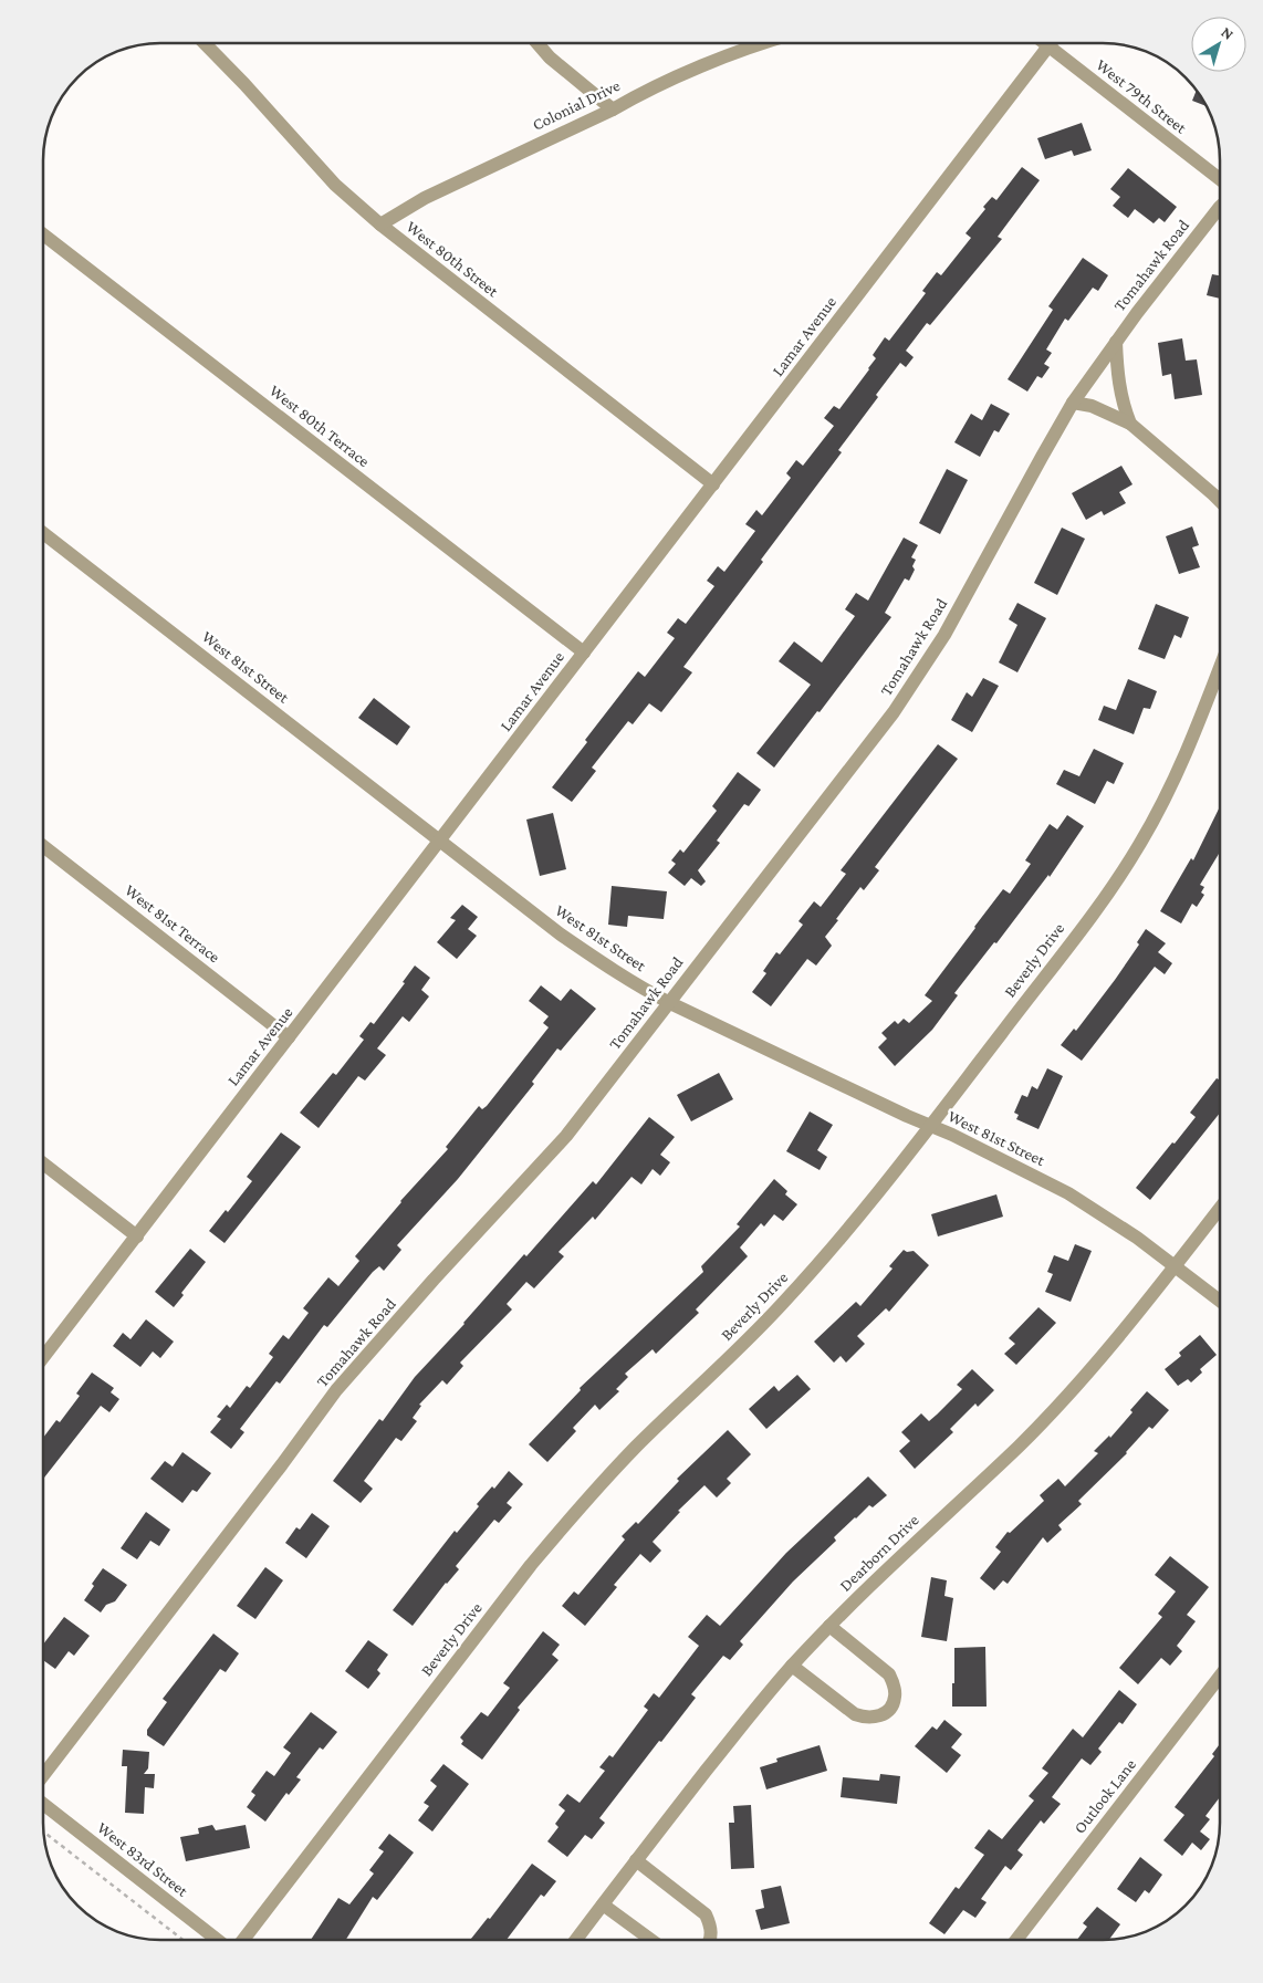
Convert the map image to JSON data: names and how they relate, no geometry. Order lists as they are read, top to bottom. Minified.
{"streets":{"street":["West 79th Street","Colonial Drive","West 80th Street","Tomahawk Road","Lamar Avenue","West 80th Terrace","West 81st Street","West 81st Terrace","Beverly Drive","Dearborn Drive","Outlook Lane","West 83rd Street"]},"crossings":[["West 79th Street","Lamar Avenue"],["Colonial Drive","West 80th Street"],["West 80th Street","Lamar Avenue"],["Tomahawk Road","West 81st Street"],["Lamar Avenue","West 80th Terrace"],["Lamar Avenue","West 81st Street"],["Lamar Avenue","West 81st Terrace"],["West 81st Street","Beverly Drive"],["West 81st Street","Dearborn Drive"]],"north":"top right"}
